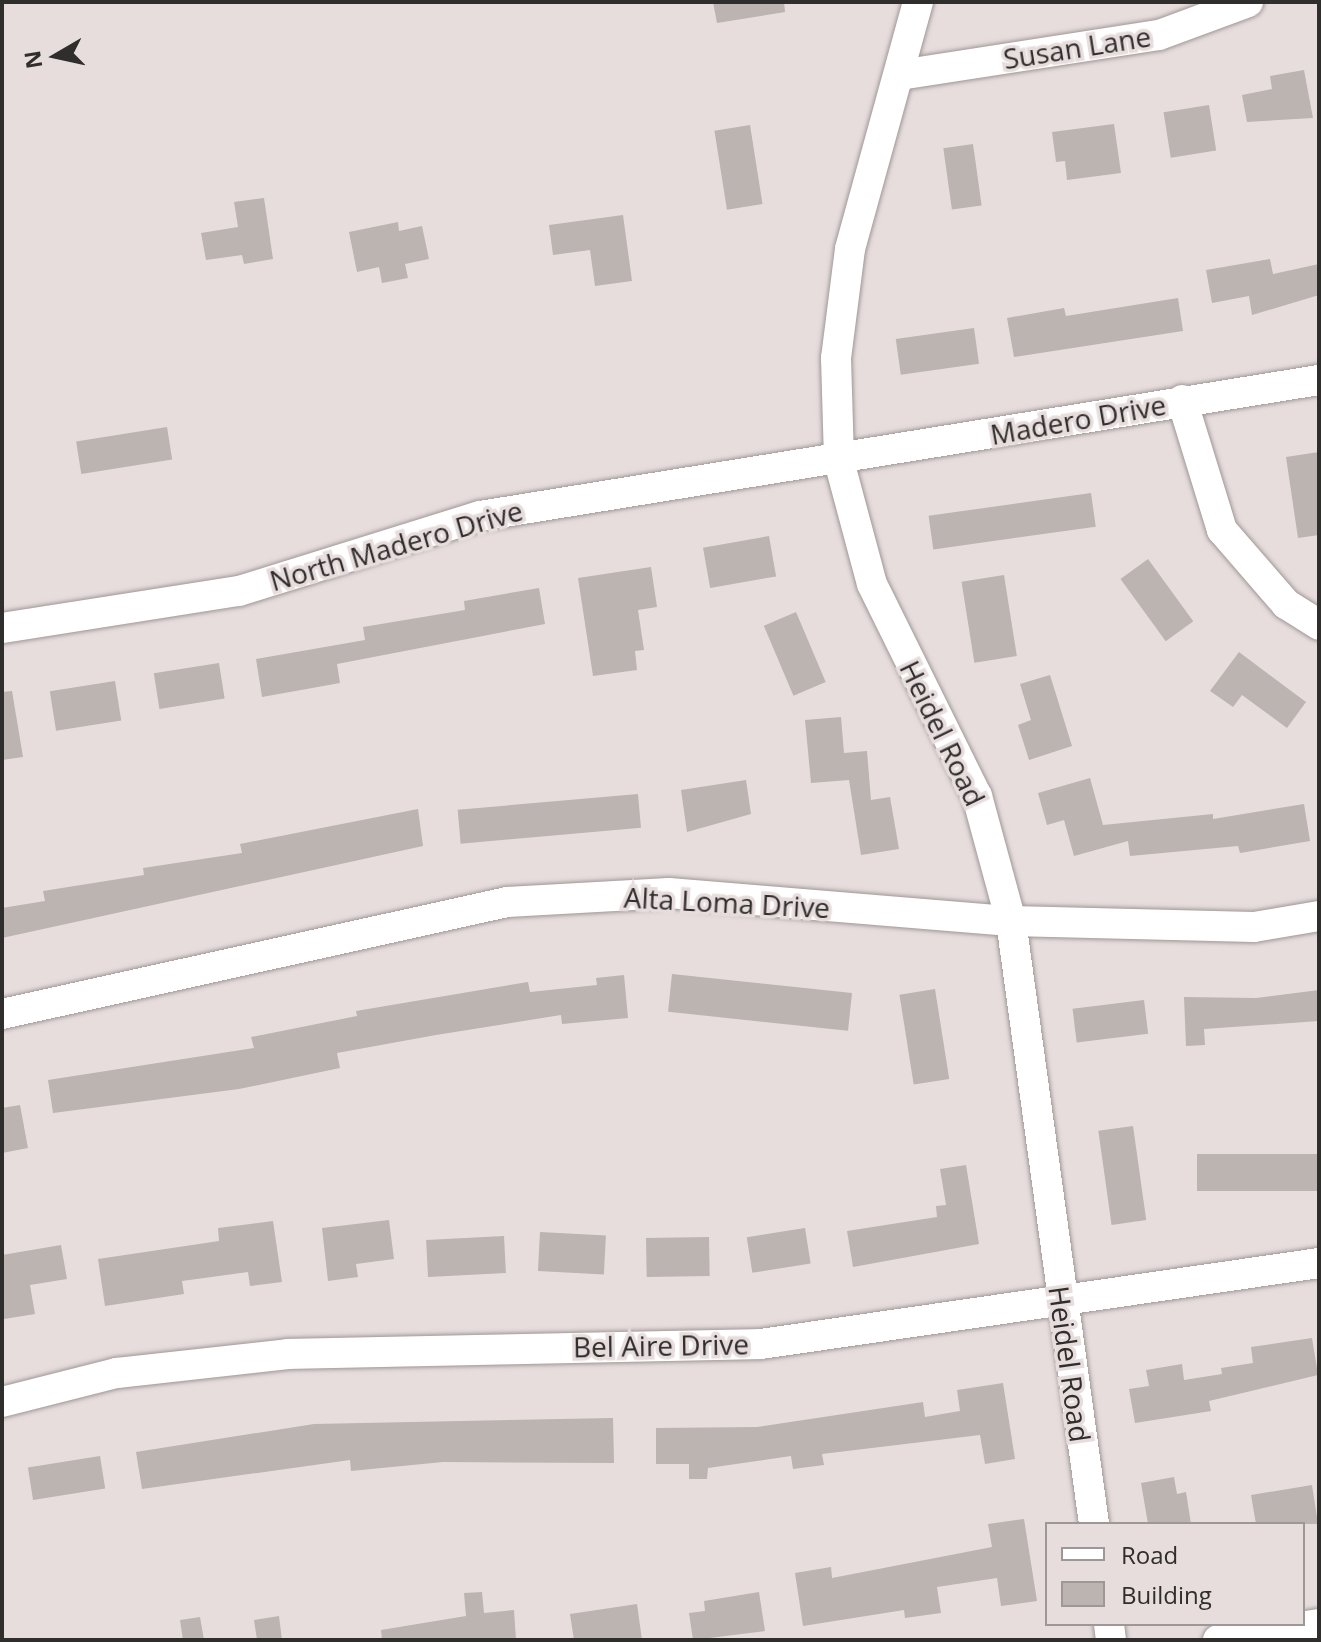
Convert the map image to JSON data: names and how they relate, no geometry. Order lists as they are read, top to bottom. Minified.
{"streets":{"street":["Susan Lane","Madero Drive","North Madero Drive","Heidel Road","Alta Loma Drive","Bel Aire Drive"]},"crossings":[["Susan Lane","Heidel Road"],["Madero Drive","North Madero Drive"],["Madero Drive","Heidel Road"],["North Madero Drive","Heidel Road"],["Heidel Road","Alta Loma Drive"],["Heidel Road","Bel Aire Drive"]],"legend":["Road","Building"],"north":"left"}
